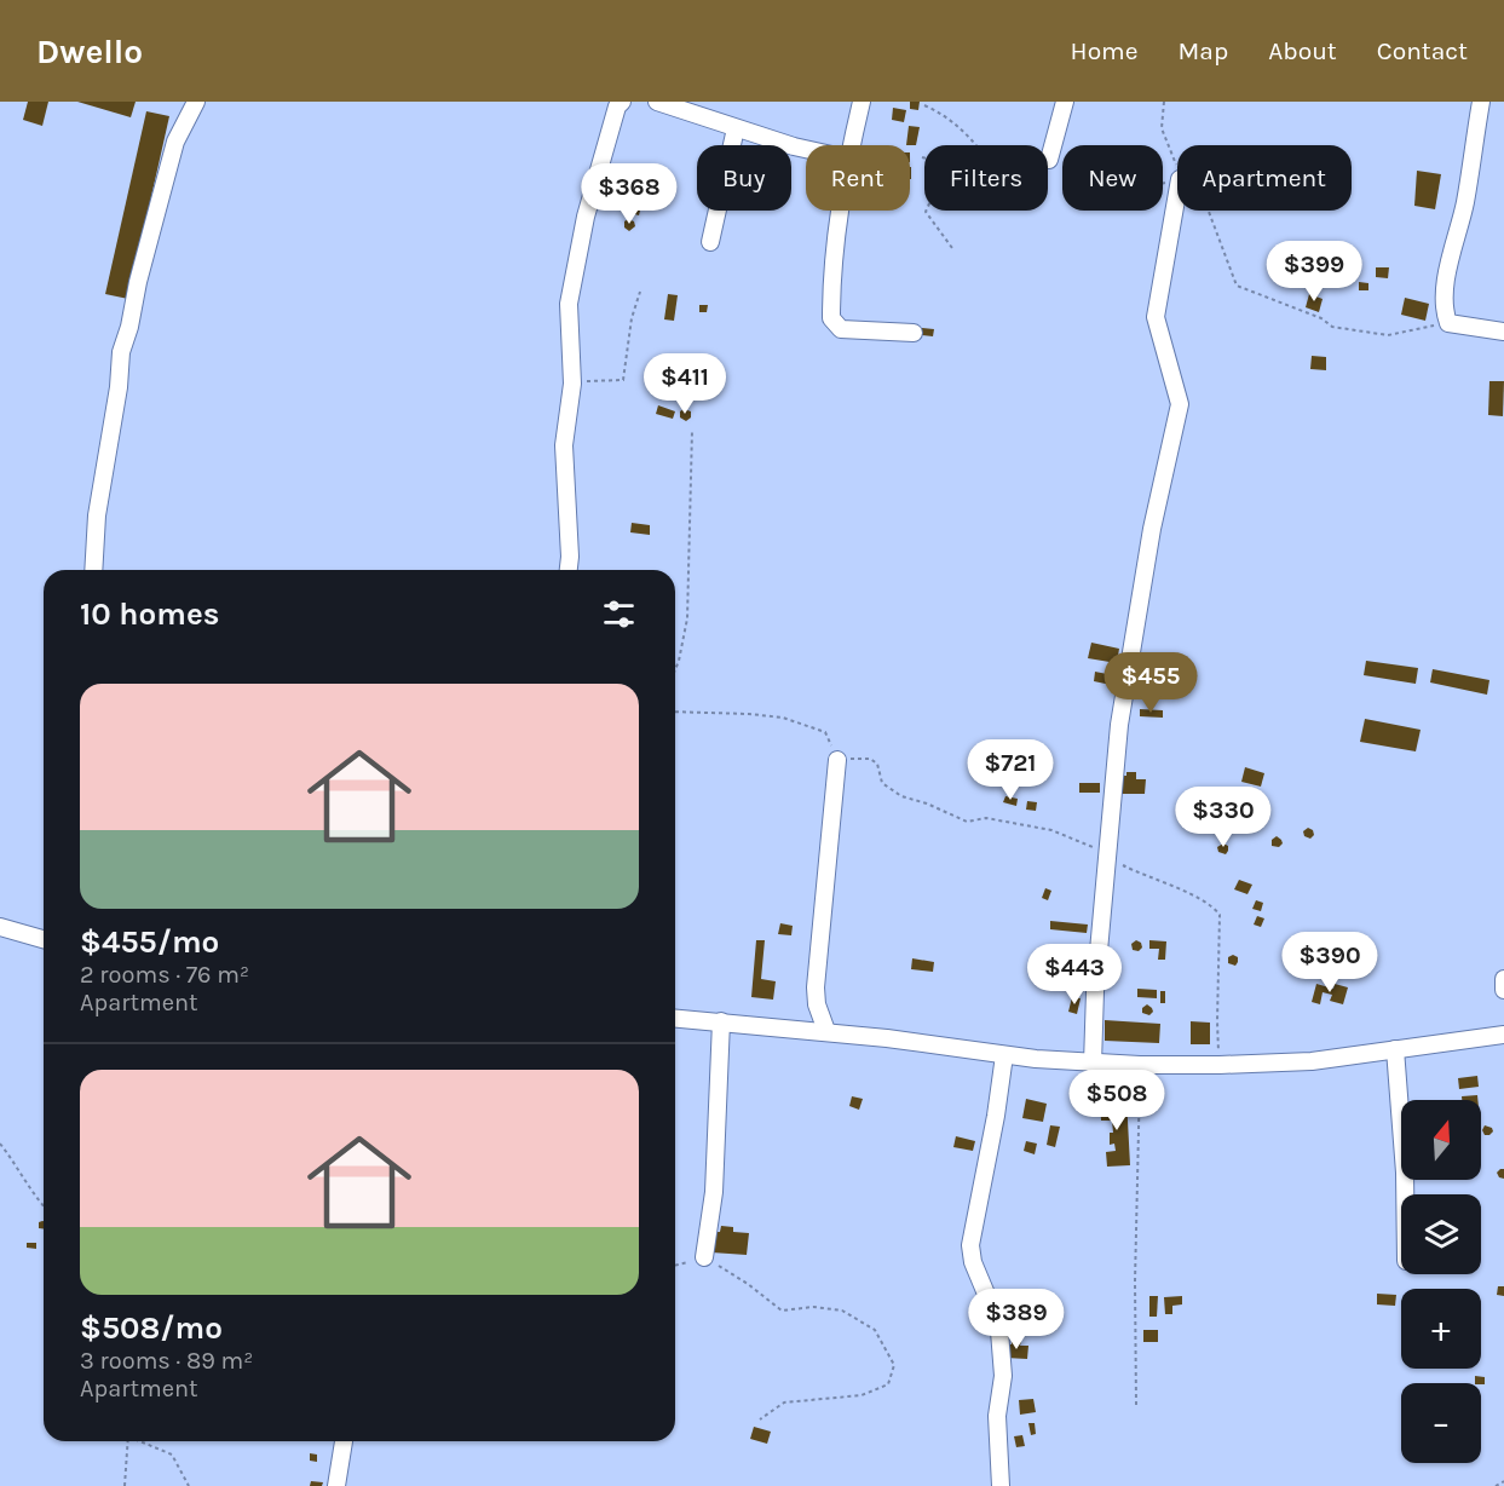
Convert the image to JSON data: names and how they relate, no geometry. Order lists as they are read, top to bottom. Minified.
{"north":"top","page":{"header":"Dwello","nav":["Home","Map","About","Contact"],"chip":["Buy","Rent","Filters","New","Apartment"],"price":["$368","$399","$411","$455","$721","$330","$390","$443","$508","$389"],"heading":"10 homes","list":[{"name":"$455/mo","note":"2 rooms · 76 m² · Apartment"},{"name":"$508/mo","note":"3 rooms · 89 m² · Apartment"}],"map_buttons":["+","−"]}}
